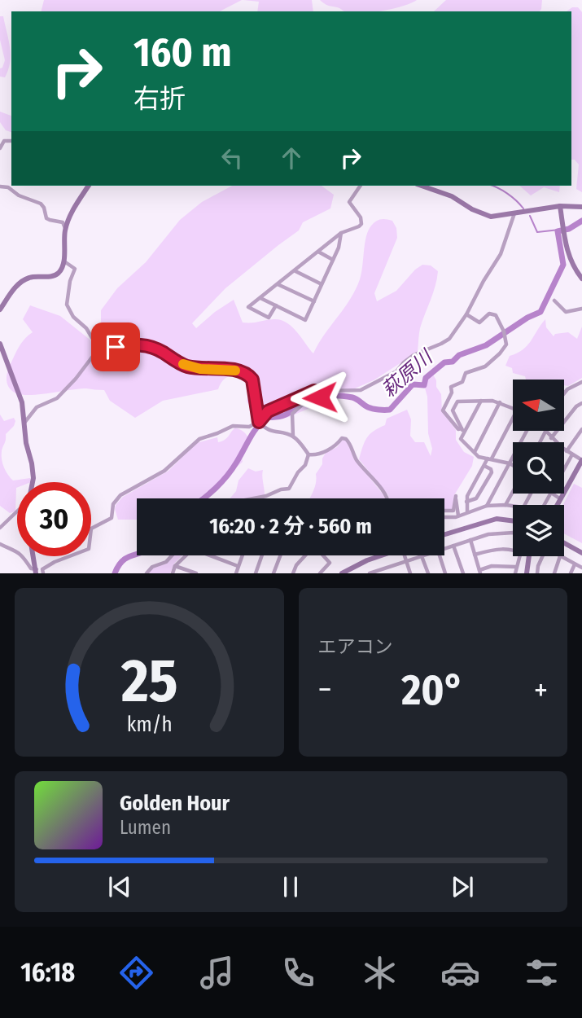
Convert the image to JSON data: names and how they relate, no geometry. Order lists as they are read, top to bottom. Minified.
{"water":["萩原川"],"north":"left","page":{"turn":["160 m","右折"],"limit":"30","trip":"16:20 · 2 分 · 560 m","tile":"エアコン","heat":["−","20°","+"],"song":["Golden Hour","Lumen"],"tabs":"16:18","gauge":["25","km/h"]}}
